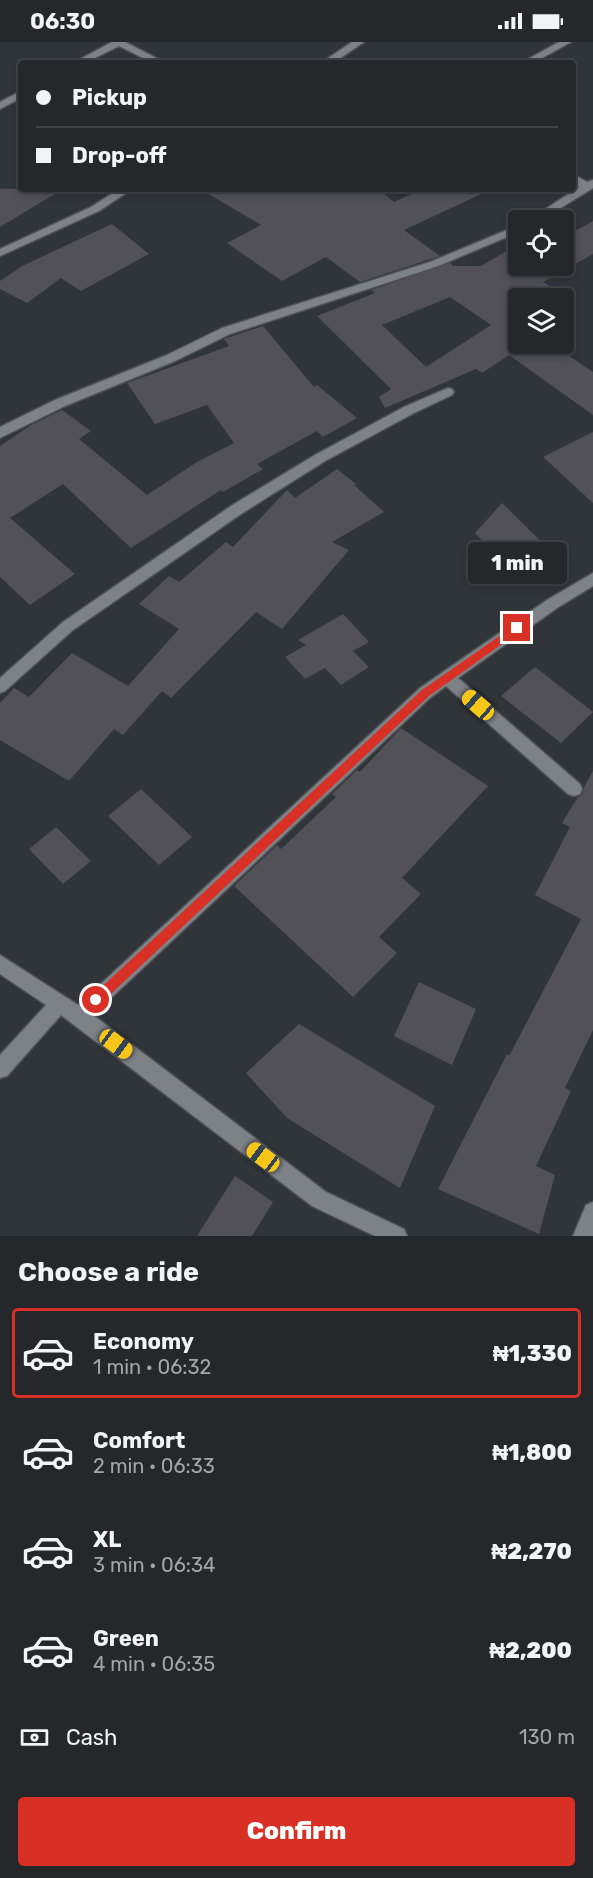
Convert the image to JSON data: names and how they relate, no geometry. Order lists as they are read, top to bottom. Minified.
{"page":{"status":"06:30","banner":["Pickup","Drop-off"],"bubble":"1 min","heading":"Choose a ride","list":[{"name":"Economy","note":"1 min · 06:32","value":"₦1,330"},{"name":"Comfort","note":"2 min · 06:33","value":"₦1,800"},{"name":"XL","note":"3 min · 06:34","value":"₦2,270"},{"name":"Green","note":"4 min · 06:35","value":"₦2,200"}],"pay":["Cash","130 m"],"buttons":"Confirm"}}
